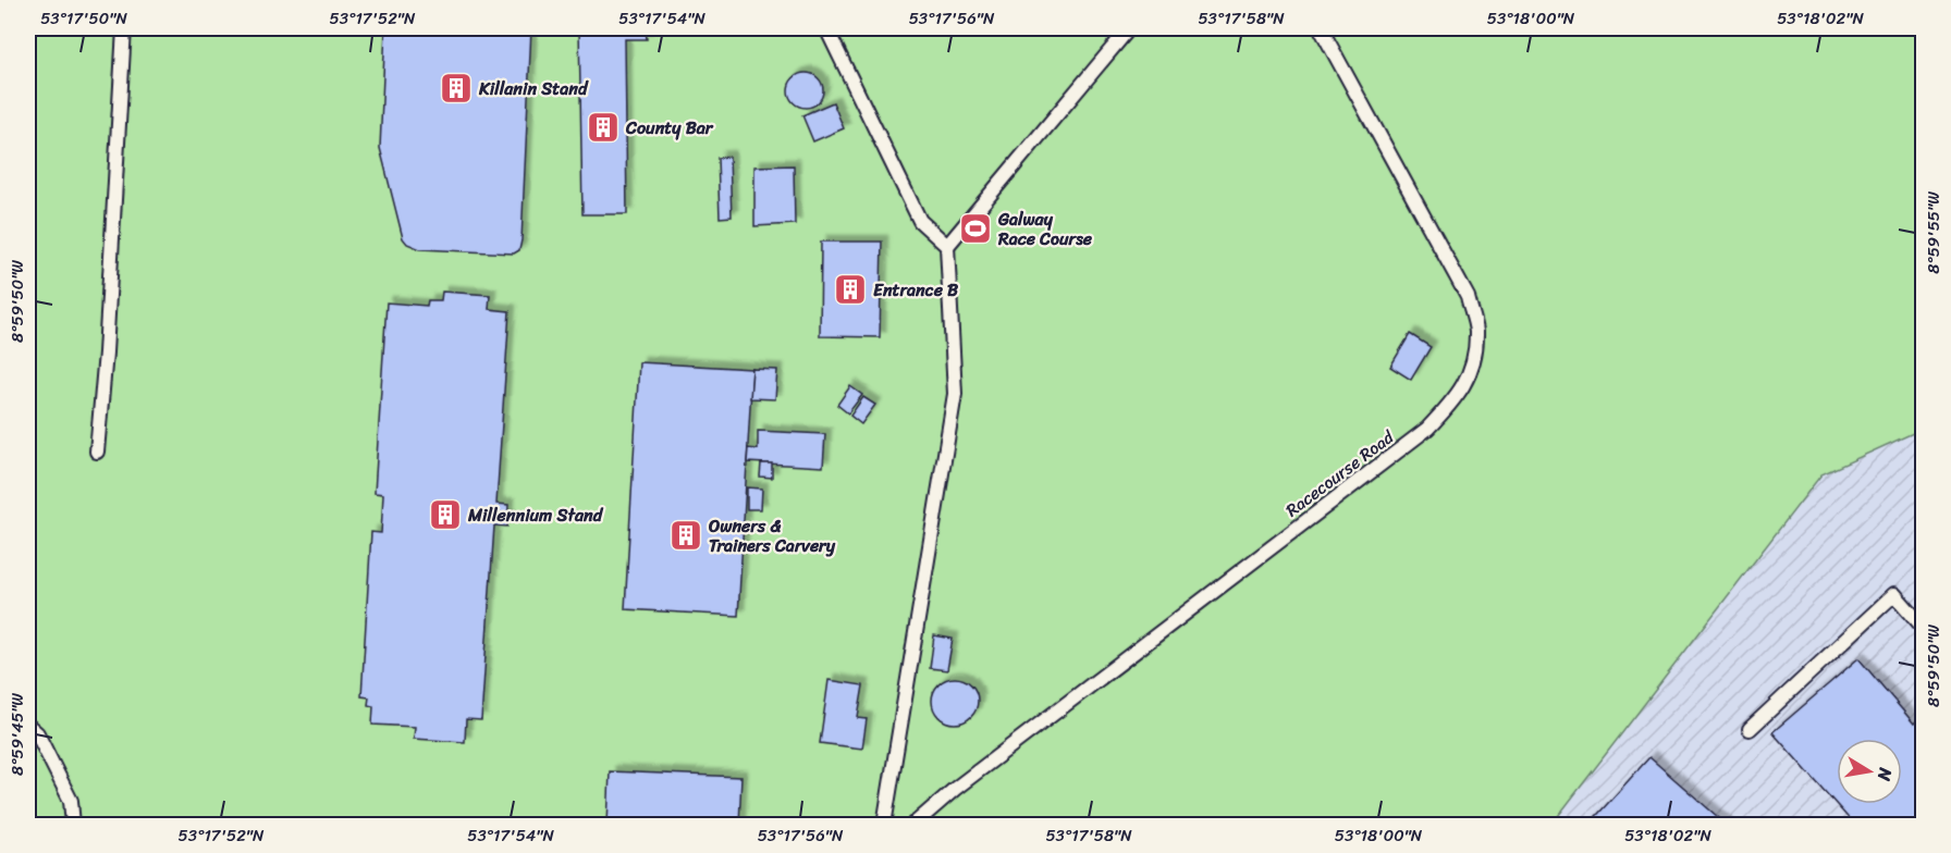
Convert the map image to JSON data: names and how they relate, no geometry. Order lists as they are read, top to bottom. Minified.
{"streets":{"lane":["Racecourse Road"]},"places":{"building":["Killanin Stand","County Bar","Entrance B","Millennium Stand","Owners & Trainers Carvery"],"sports":["Galway Race Course"]},"north":"right","coordinates":["53°17'50\"N","53°17'52\"N","53°17'54\"N","53°17'56\"N","53°17'58\"N","53°18'00\"N","53°18'02\"N","8°59'55\"W","8°59'50\"W","8°59'45\"W"]}
